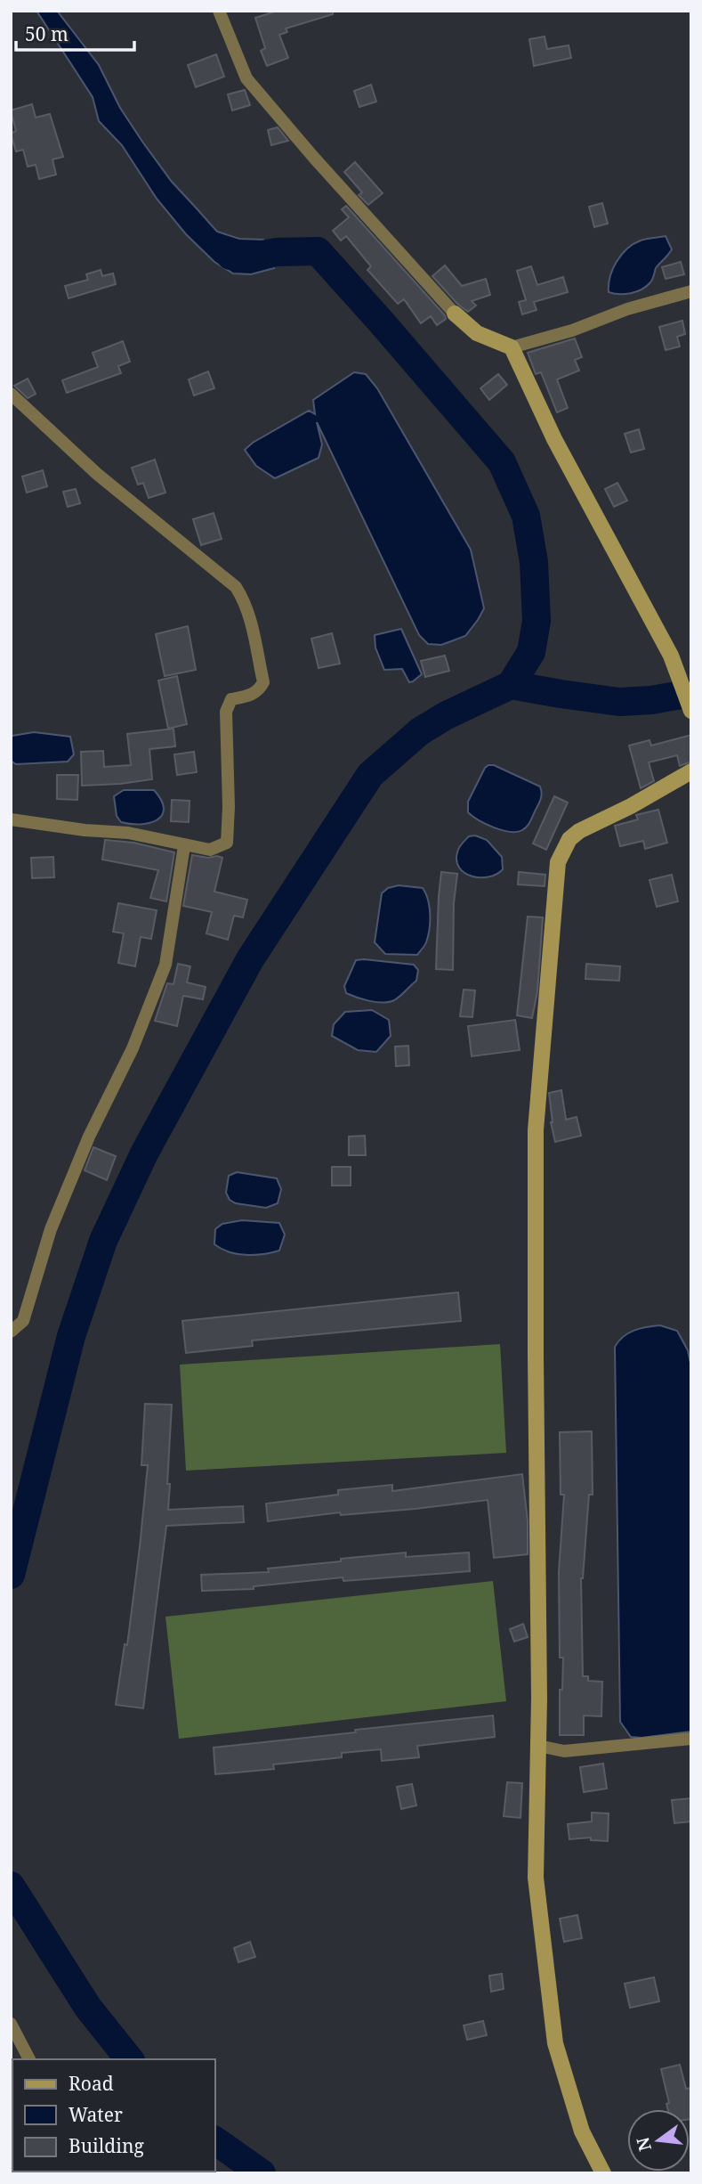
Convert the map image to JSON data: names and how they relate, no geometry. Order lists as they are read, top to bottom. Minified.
{"legend":["Road","Water","Building"],"scale_bar":"50 m","north":"left"}
